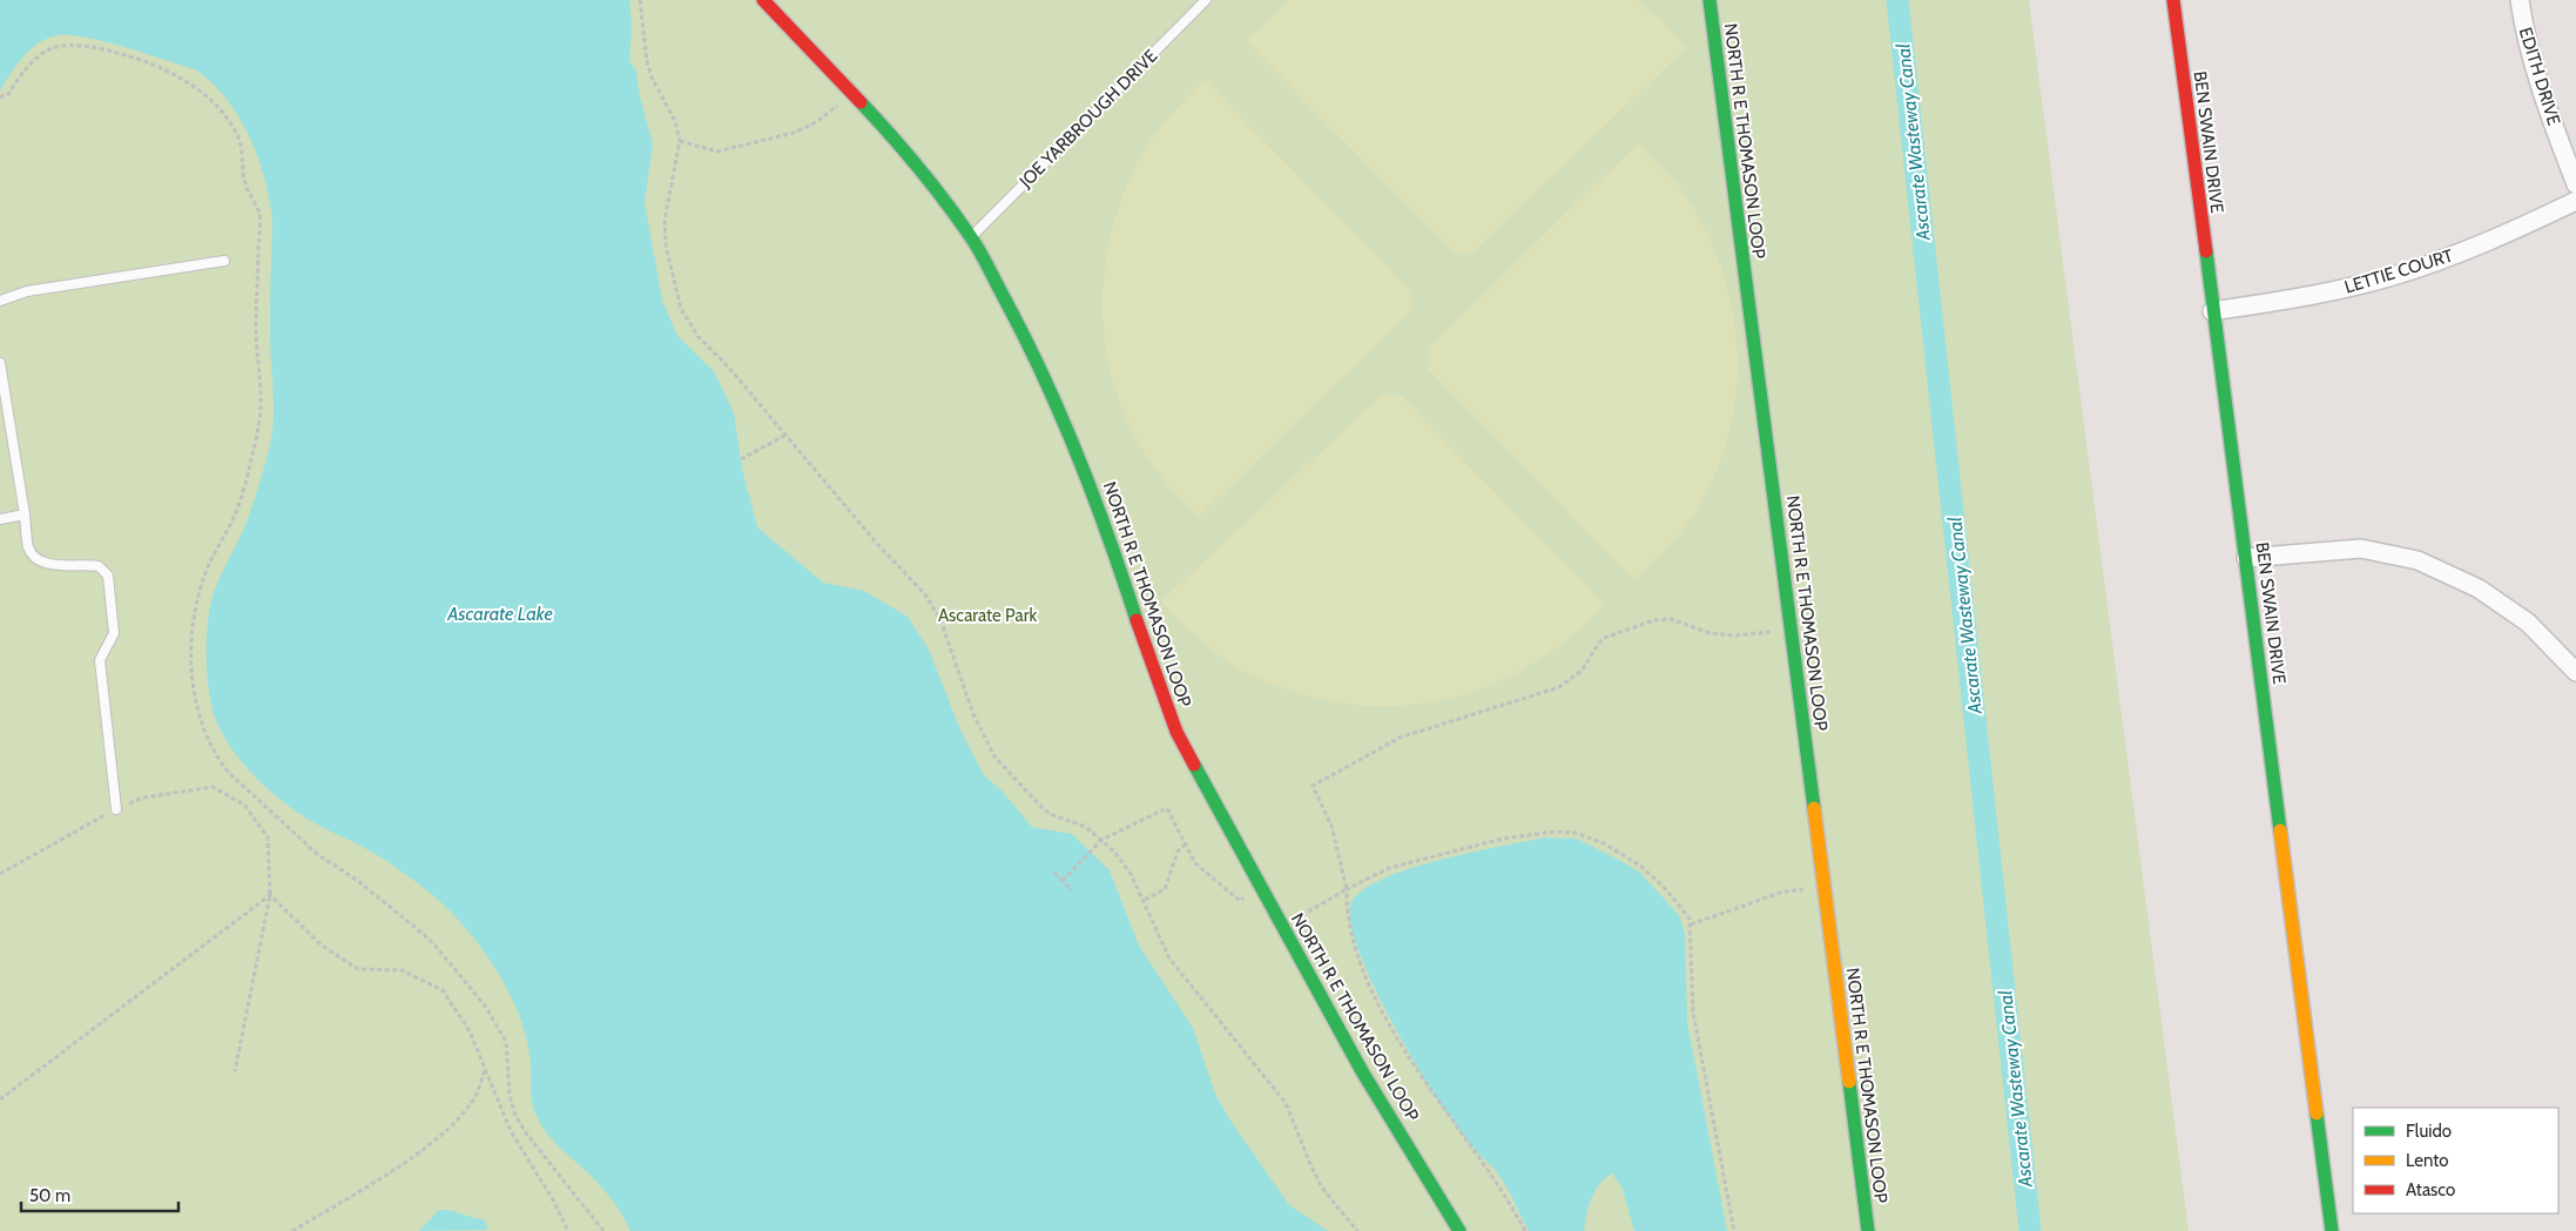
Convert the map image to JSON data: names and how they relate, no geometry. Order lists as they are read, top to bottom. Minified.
{"streets":{"street":["EDITH DRIVE","NORTH R E THOMASON LOOP","BEN SWAIN DRIVE","LETTIE COURT"],"lane":["JOE YARBROUGH DRIVE"]},"crossings":[["JOE YARBROUGH DRIVE","NORTH R E THOMASON LOOP"],["BEN SWAIN DRIVE","LETTIE COURT"]],"water":["Ascarate Wasteway Canal","Ascarate Lake"],"parks":["Ascarate Park"],"legend":["Fluido","Lento","Atasco"],"scale_bar":"50 m"}
